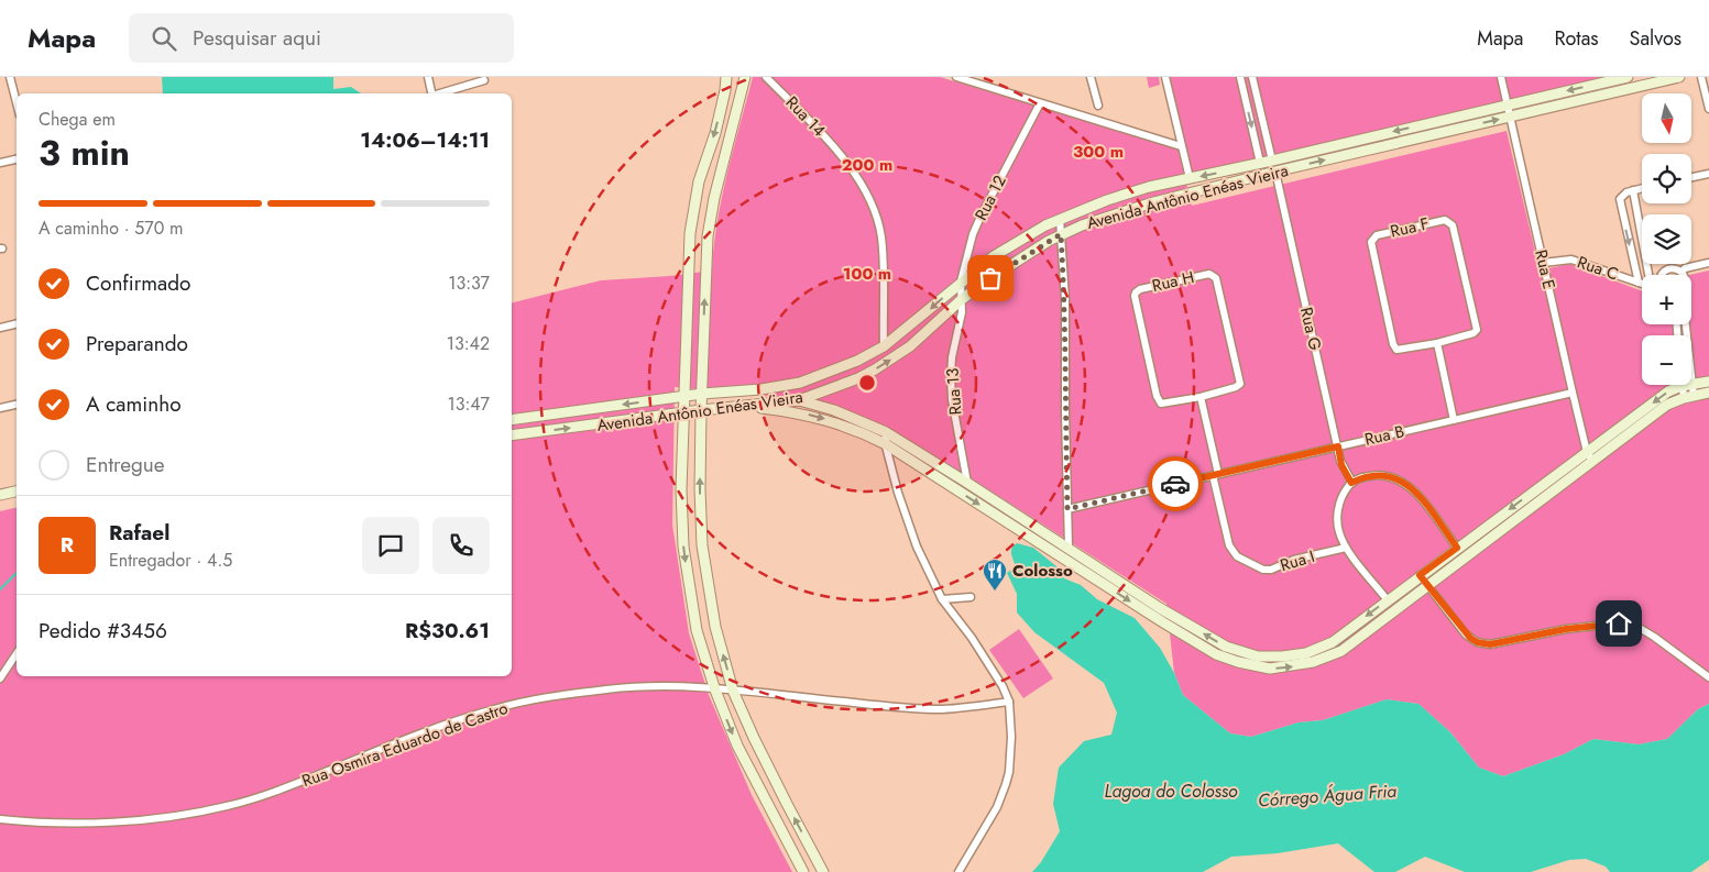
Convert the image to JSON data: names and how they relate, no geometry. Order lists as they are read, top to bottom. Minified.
{"streets":{"street":["Rua 14","Avenida Antônio Enéas Vieira","Rua 12","Rua F","Rua C","Rua E","Rua H","Rua G","Rua 13","Rua B","Rua I","Rua Osmira Eduardo de Castro"]},"crossings":[["Rua 14","Avenida Antônio Enéas Vieira"],["Avenida Antônio Enéas Vieira","Rua 12"],["Avenida Antônio Enéas Vieira","Rua E"],["Avenida Antônio Enéas Vieira","Rua G"],["Avenida Antônio Enéas Vieira","Rua 13"],["Rua 12","Rua 13"],["Rua C","Rua E"],["Rua E","Rua B"],["Rua G","Rua B"],["Rua G","Rua I"],["Rua B","Rua I"]],"water":["Lagoa do Colosso","Córrego Água Fria"],"places":{"restaurant":["Colosso"]},"north":"bottom","page":{"header":"Mapa","search":"Pesquisar aqui","nav":["Mapa","Rotas","Salvos"],"map_buttons":["+","−"],"heading":["3 min","Chega em","14:06–14:11"],"panel":["Rafael","Entregador · 4.5","Pedido #3456","R$30.61"],"bar":"A caminho · 570 m","list":[["Confirmado","13:37"],["Preparando","13:42"],["A caminho","13:47"],"Entregue"],"round":"R"},"rings":["300 m","200 m","100 m"]}
